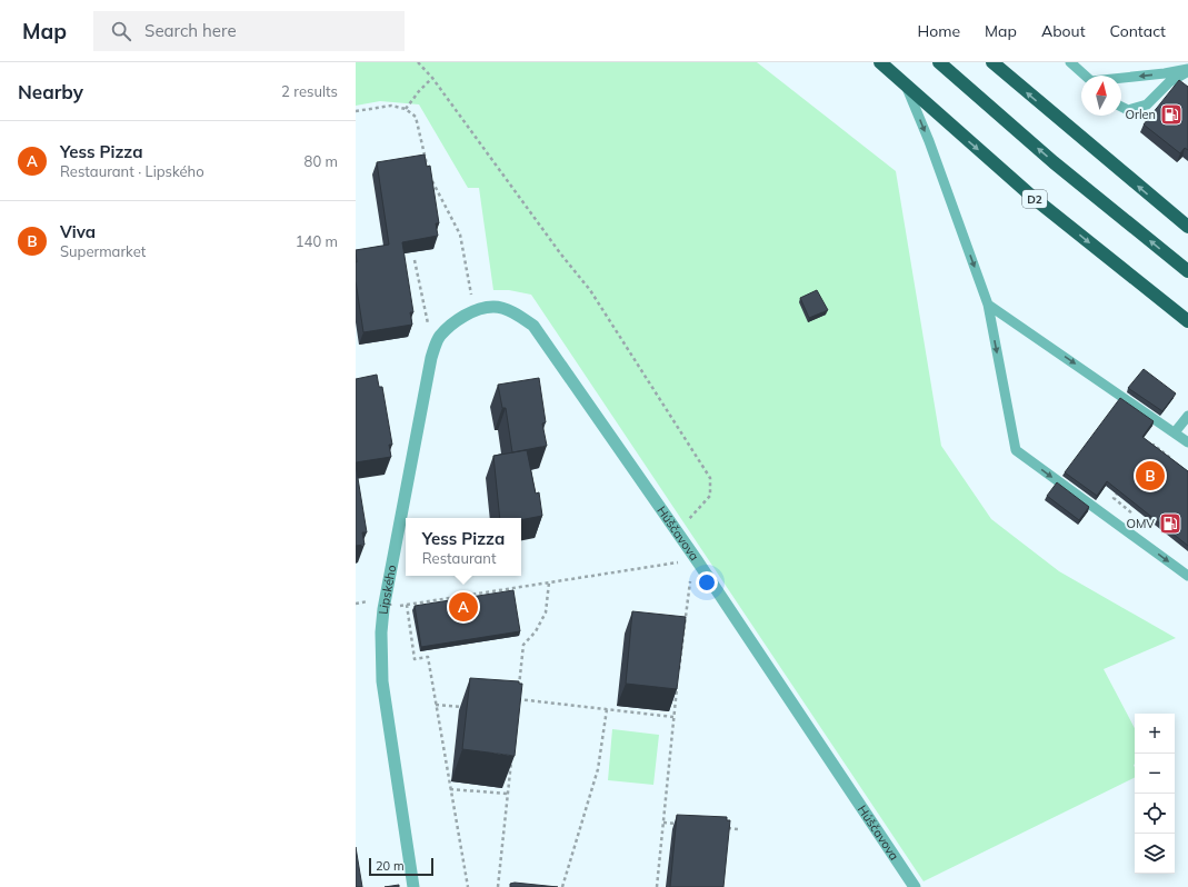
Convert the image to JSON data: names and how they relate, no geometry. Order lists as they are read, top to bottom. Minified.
{"streets":{"highway":["D2"],"street":["Húščavova","Lipského"]},"crossings":[["Húščavova","Lipského"]],"places":{"fuel station":["Orlen","OMV"]},"scale_bar":"20 m","north":"top","page":{"header":"Map","search":"Search here","nav":["Home","Map","About","Contact"],"heading":["Nearby","2 results"],"list":[{"mark":"A","name":"Yess Pizza","note":"Restaurant · Lipského","value":"80 m"},{"mark":"B","name":"Viva","note":"Supermarket","value":"140 m"}],"pins":["B","A"],"popup":["Yess Pizza","Restaurant"],"map_buttons":["+","−"],"scale":"20 m"}}
